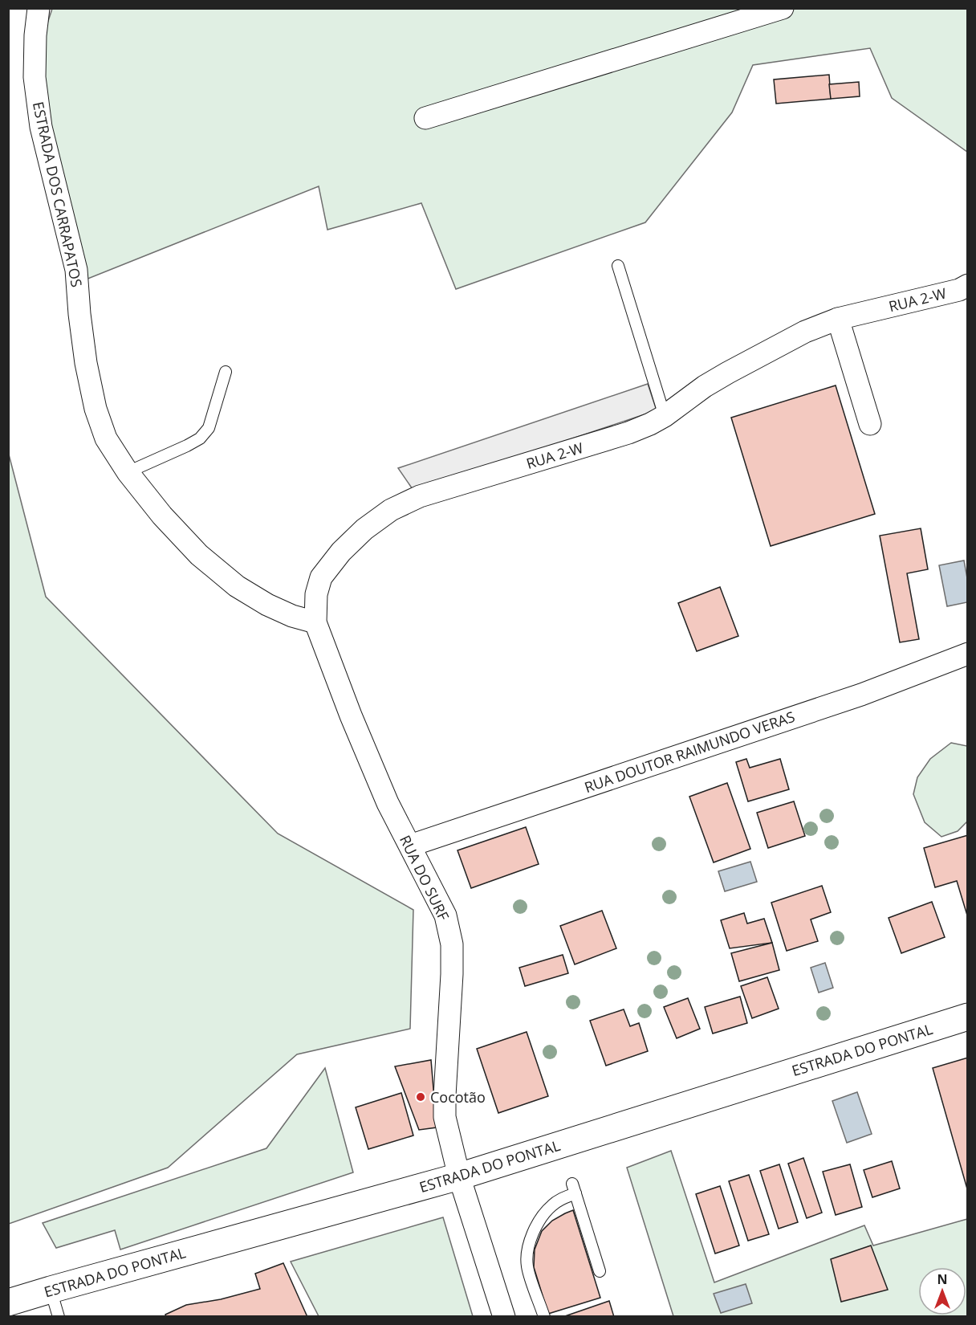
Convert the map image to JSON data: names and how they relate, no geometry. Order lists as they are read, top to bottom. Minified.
{"streets":{"main road":["ESTRADA DO PONTAL"],"street":["ESTRADA DOS CARRAPATOS","RUA 2-W","RUA DOUTOR RAIMUNDO VERAS","RUA DO SURF"]},"crossings":[["ESTRADA DOS CARRAPATOS","RUA 2-W"],["ESTRADA DOS CARRAPATOS","RUA DO SURF"],["RUA 2-W","RUA DO SURF"],["RUA DOUTOR RAIMUNDO VERAS","RUA DO SURF"],["RUA DO SURF","ESTRADA DO PONTAL"]],"places":["Cocotão"],"north":"top"}
